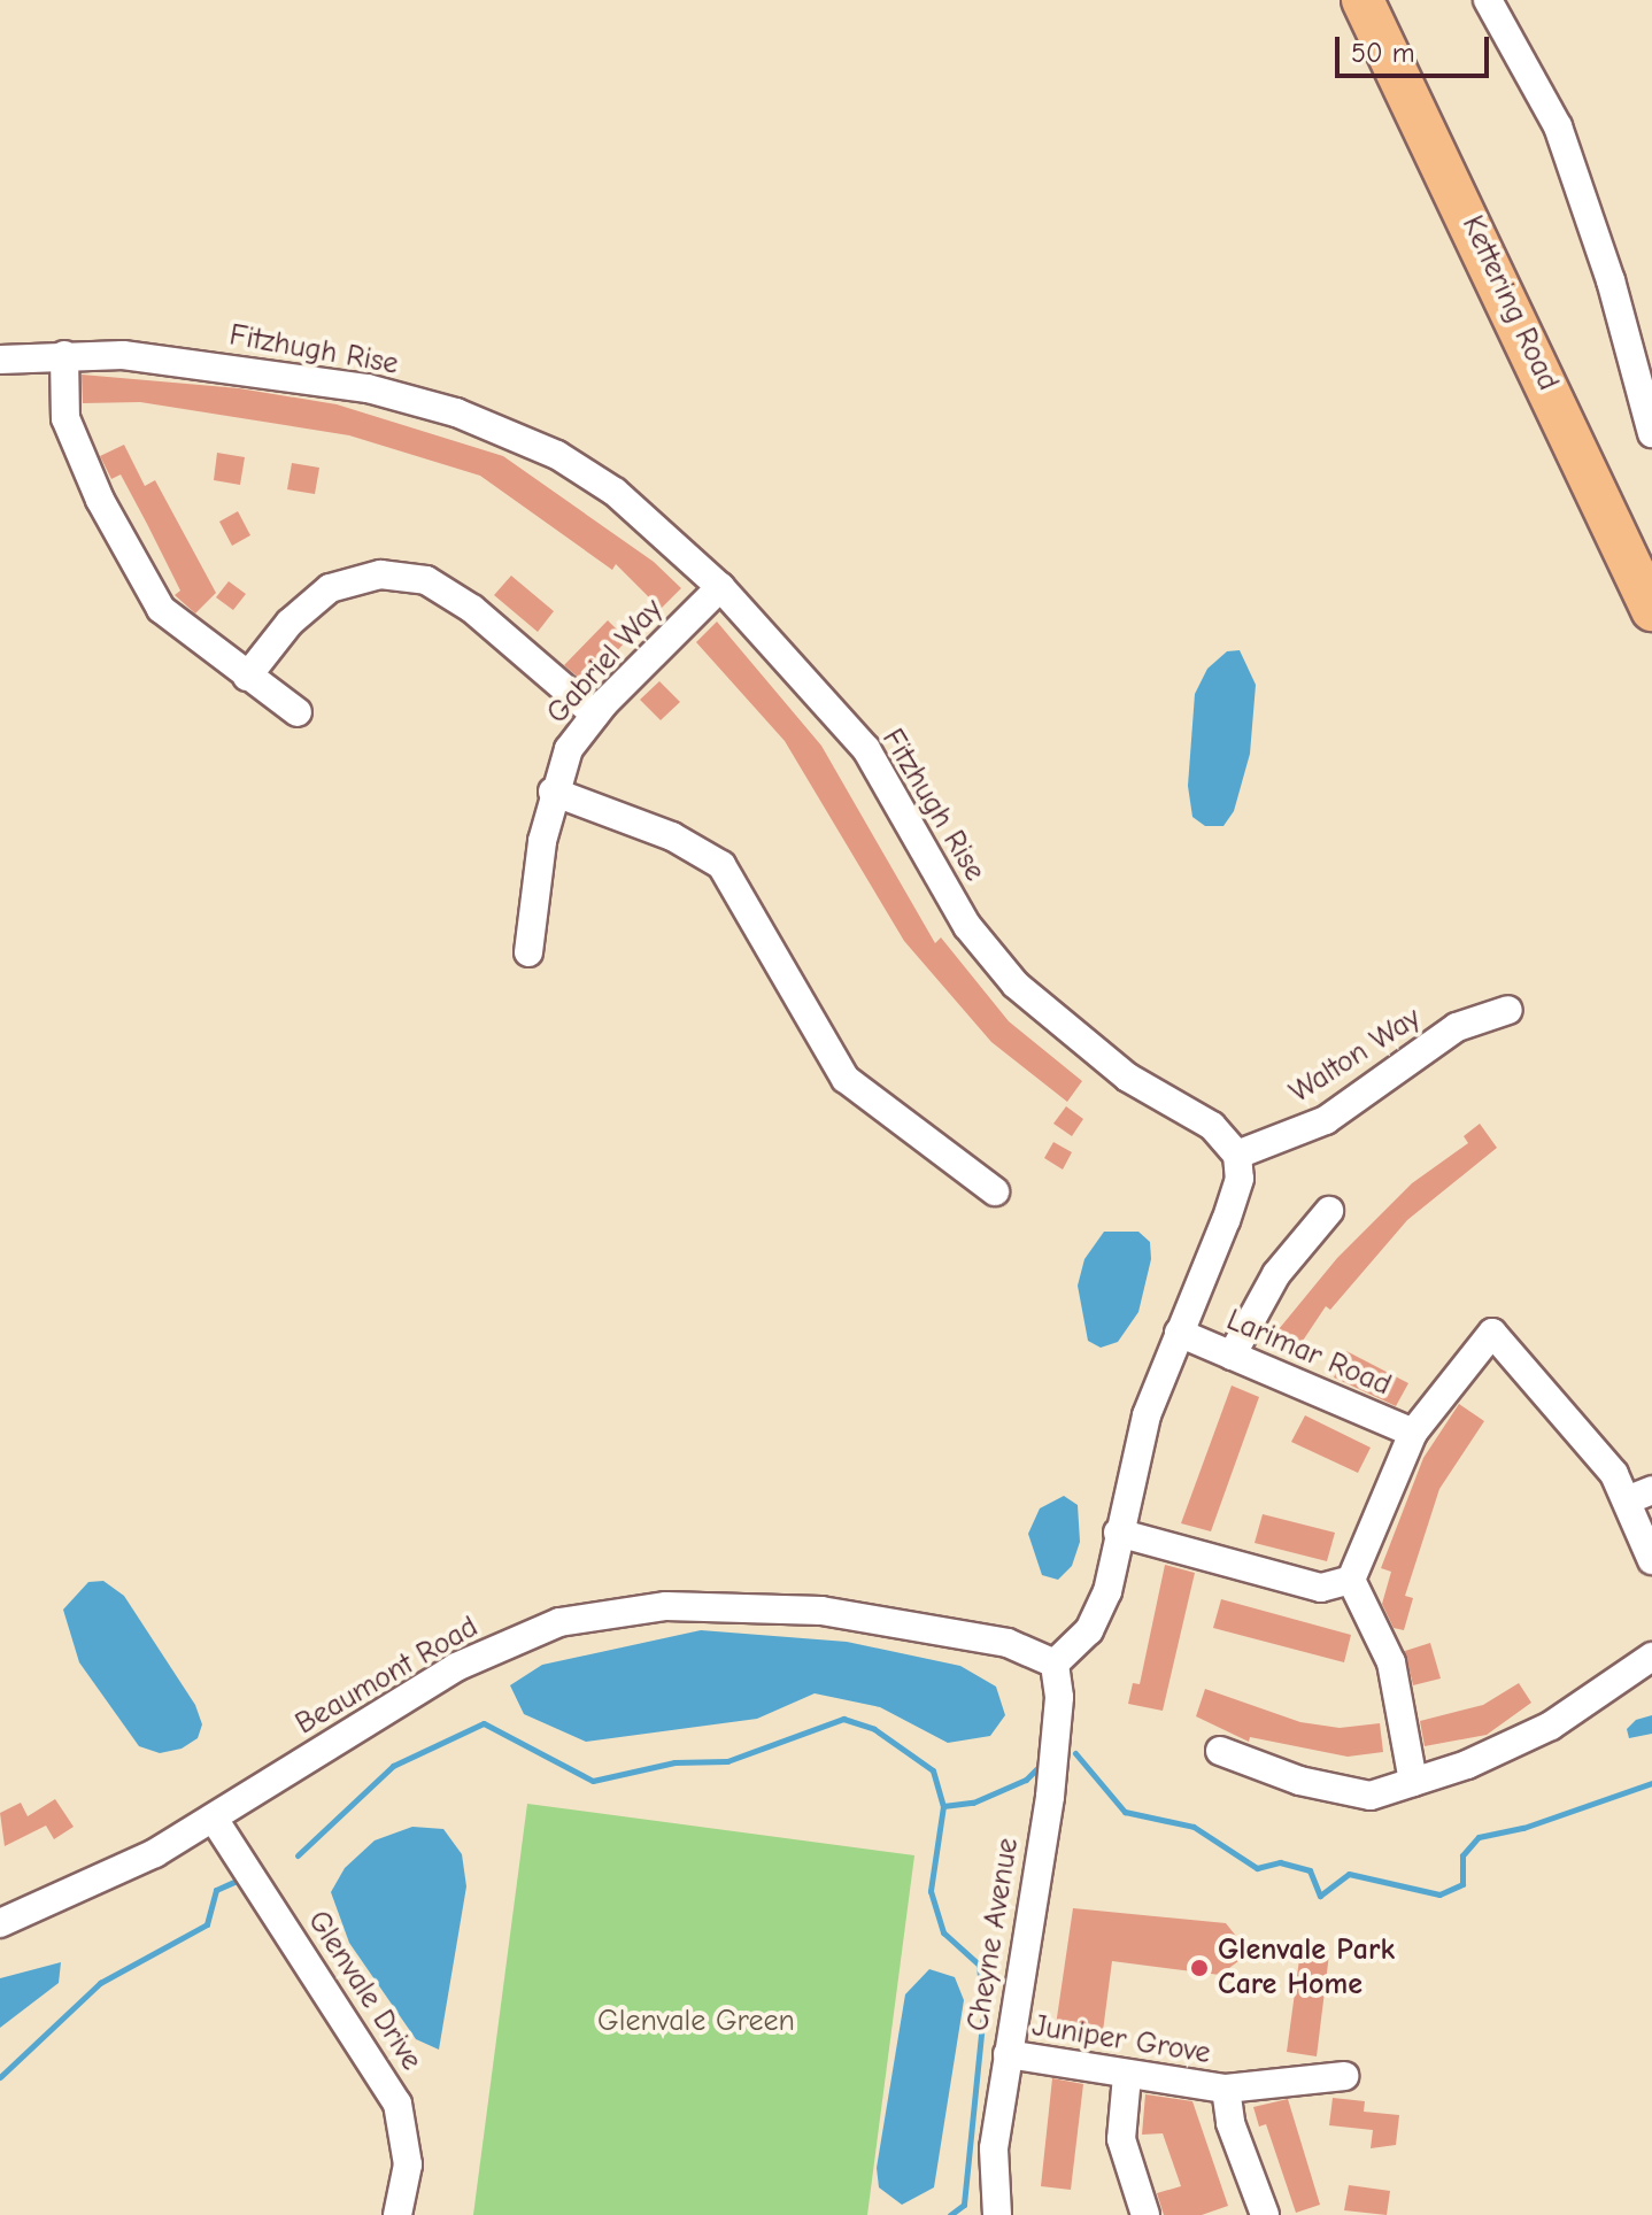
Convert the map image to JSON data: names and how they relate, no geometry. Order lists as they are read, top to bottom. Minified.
{"streets":{"highway":["Kettering Road"],"street":["Fitzhugh Rise","Gabriel Way","Walton Way","Larimar Road","Beaumont Road","Cheyne Avenue","Glenvale Drive","Juniper Grove"]},"crossings":[["Fitzhugh Rise","Gabriel Way"],["Fitzhugh Rise","Walton Way"],["Beaumont Road","Cheyne Avenue"],["Beaumont Road","Glenvale Drive"],["Cheyne Avenue","Juniper Grove"]],"parks":["Glenvale Green"],"places":["Glenvale Park Care Home"],"scale_bar":"50 m"}
